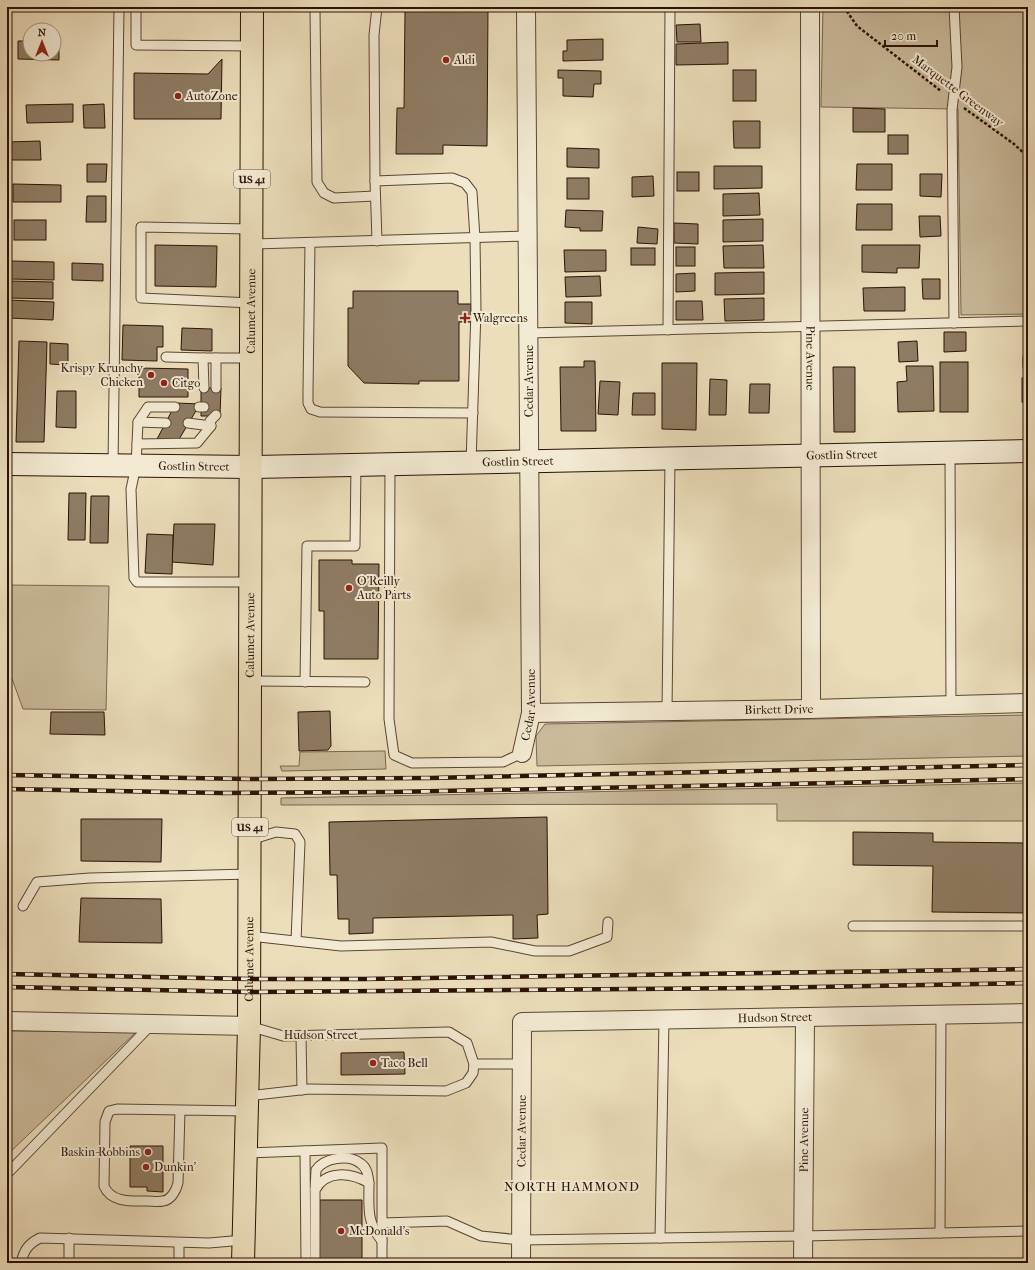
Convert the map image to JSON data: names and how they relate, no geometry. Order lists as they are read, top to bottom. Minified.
{"streets":{"main road":["US 41","Calumet Avenue"],"street":["Pine Avenue","Cedar Avenue","Gostlin Street","Birkett Drive","Hudson Street"],"path":["Marquette Greenway"]},"crossings":[["Calumet Avenue","Gostlin Street"],["Calumet Avenue","Hudson Street"],["Pine Avenue","Gostlin Street"],["Pine Avenue","Birkett Drive"],["Pine Avenue","Hudson Street"],["Cedar Avenue","Gostlin Street"],["Cedar Avenue","Birkett Drive"],["Cedar Avenue","Hudson Street"]],"districts":["NORTH HAMMOND"],"places":{"other":["Aldi","AutoZone","Krispy Krunchy Chicken","Citgo","O'Reilly Auto Parts","Taco Bell","Baskin-Robbins","Dunkin'","McDonald's"],"health":["Walgreens"]},"scale_bar":"20 m","north":"top"}
